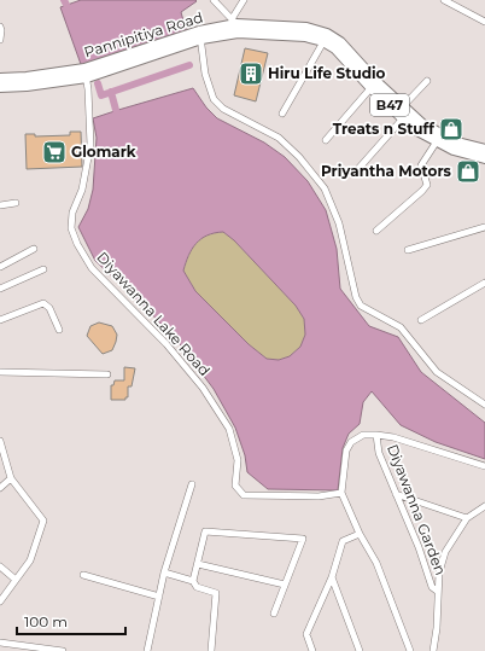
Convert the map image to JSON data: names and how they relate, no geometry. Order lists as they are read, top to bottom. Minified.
{"streets":{"main road":["Pannipitiya Road","B47"],"street":["Diyawanna Lake Road","Diyawanna Garden"]},"crossings":[["Pannipitiya Road","Diyawanna Lake Road"],["Diyawanna Lake Road","Diyawanna Garden"]],"places":{"building":["Hiru Life Studio"],"shop":["Treats n Stuff","Priyantha Motors"],"supermarket":["Glomark"]},"scale_bar":"100 m"}
